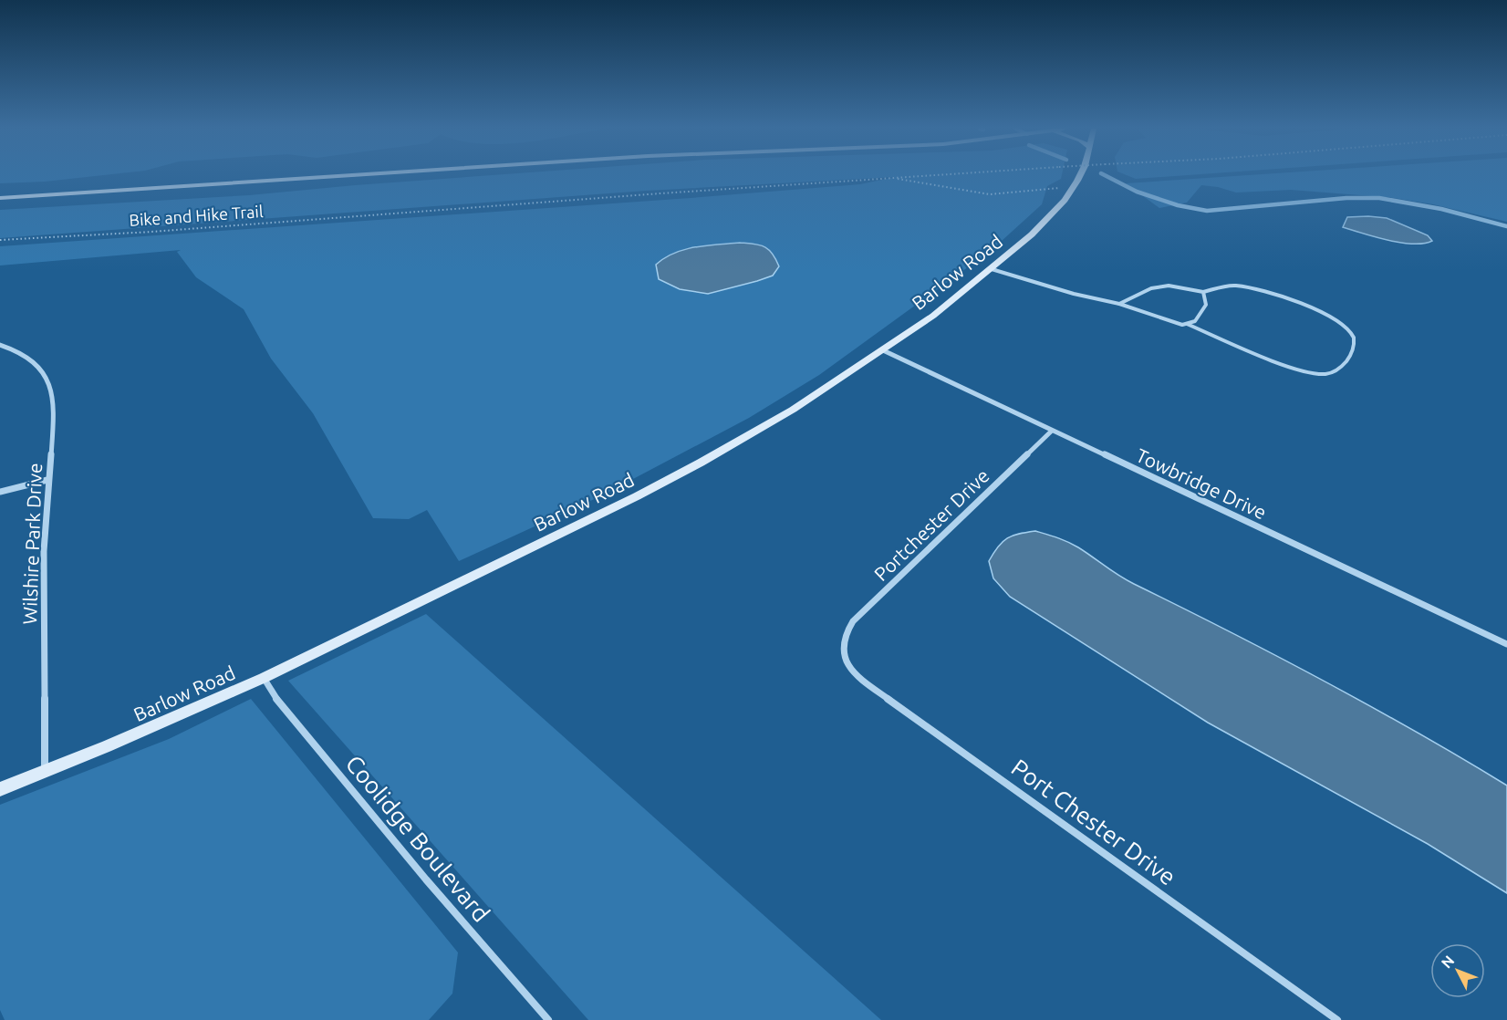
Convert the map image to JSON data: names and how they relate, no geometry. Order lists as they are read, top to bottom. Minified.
{"streets":{"main road":["Barlow Road"],"street":["Towbridge Drive","Portchester Drive","Wilshire Park Drive","Port Chester Drive","Coolidge Boulevard"],"path":["Bike and Hike Trail"]},"crossings":[["Barlow Road","Towbridge Drive"],["Barlow Road","Wilshire Park Drive"],["Barlow Road","Coolidge Boulevard"],["Towbridge Drive","Portchester Drive"],["Portchester Drive","Port Chester Drive"]],"north":"top left"}
